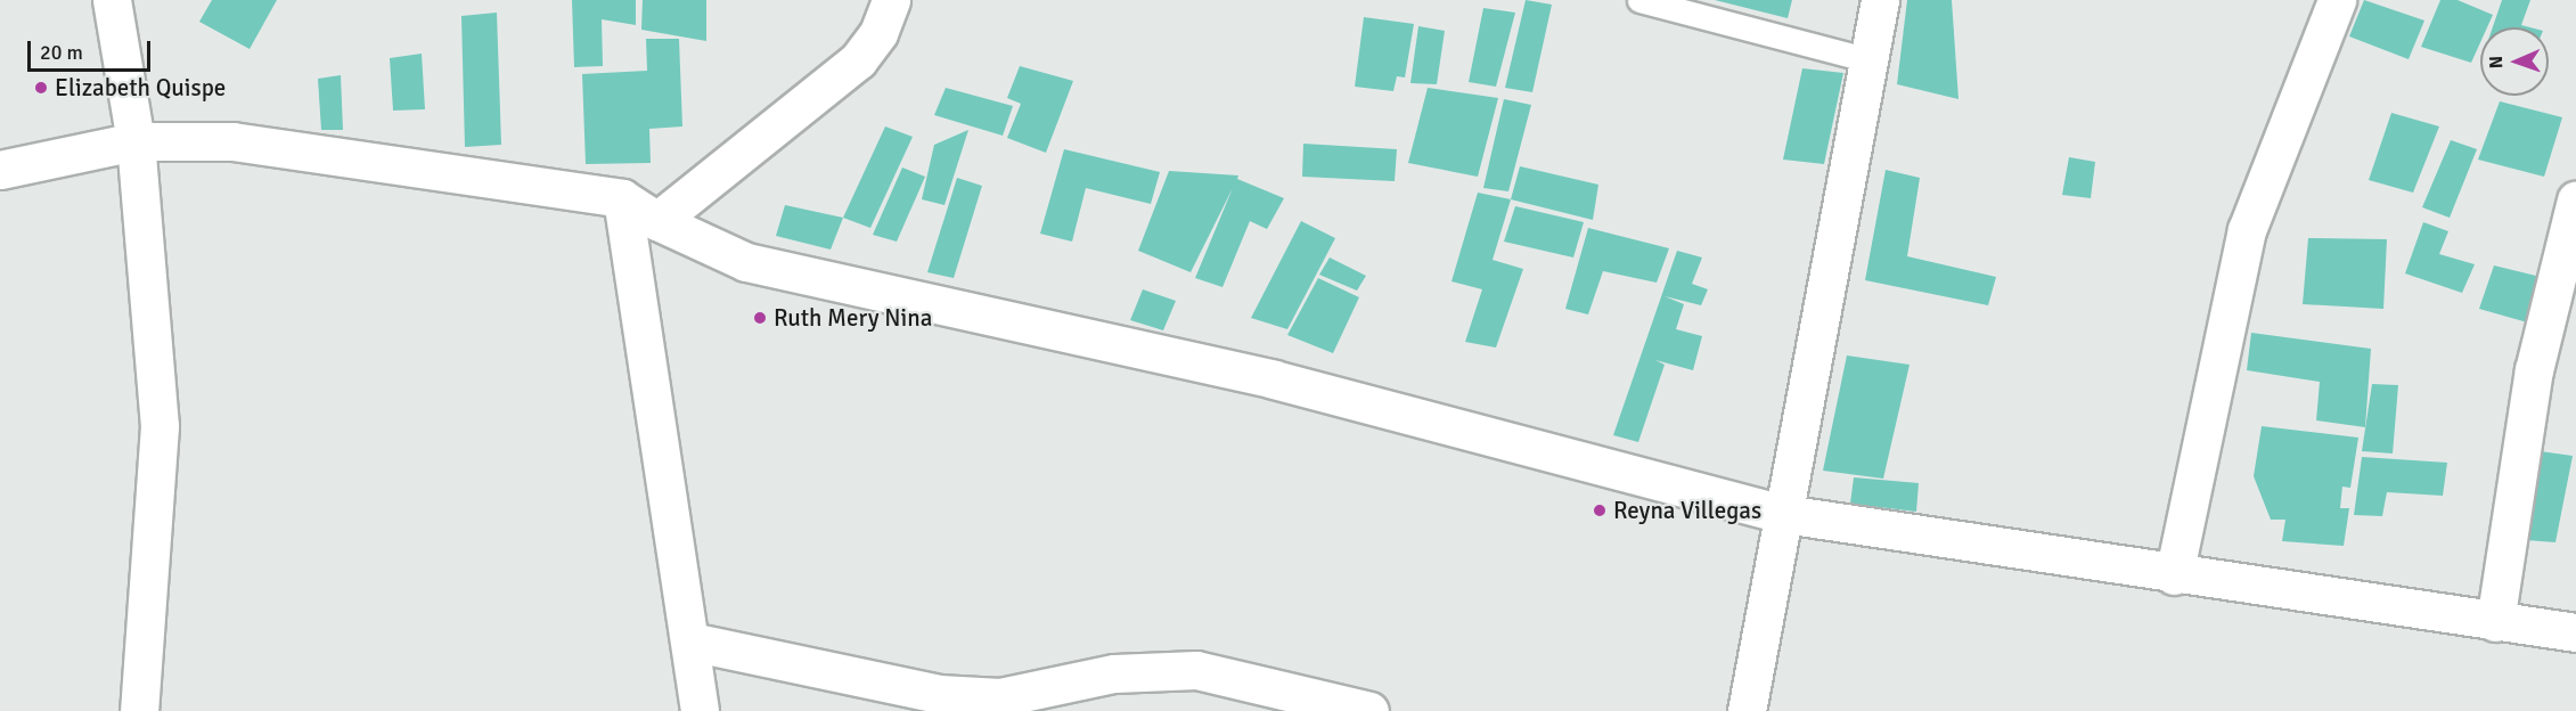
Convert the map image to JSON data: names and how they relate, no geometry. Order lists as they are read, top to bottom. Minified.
{"places":["Elizabeth Quispe","Ruth Mery Nina","Reyna Villegas"],"scale_bar":"20 m","north":"left"}
